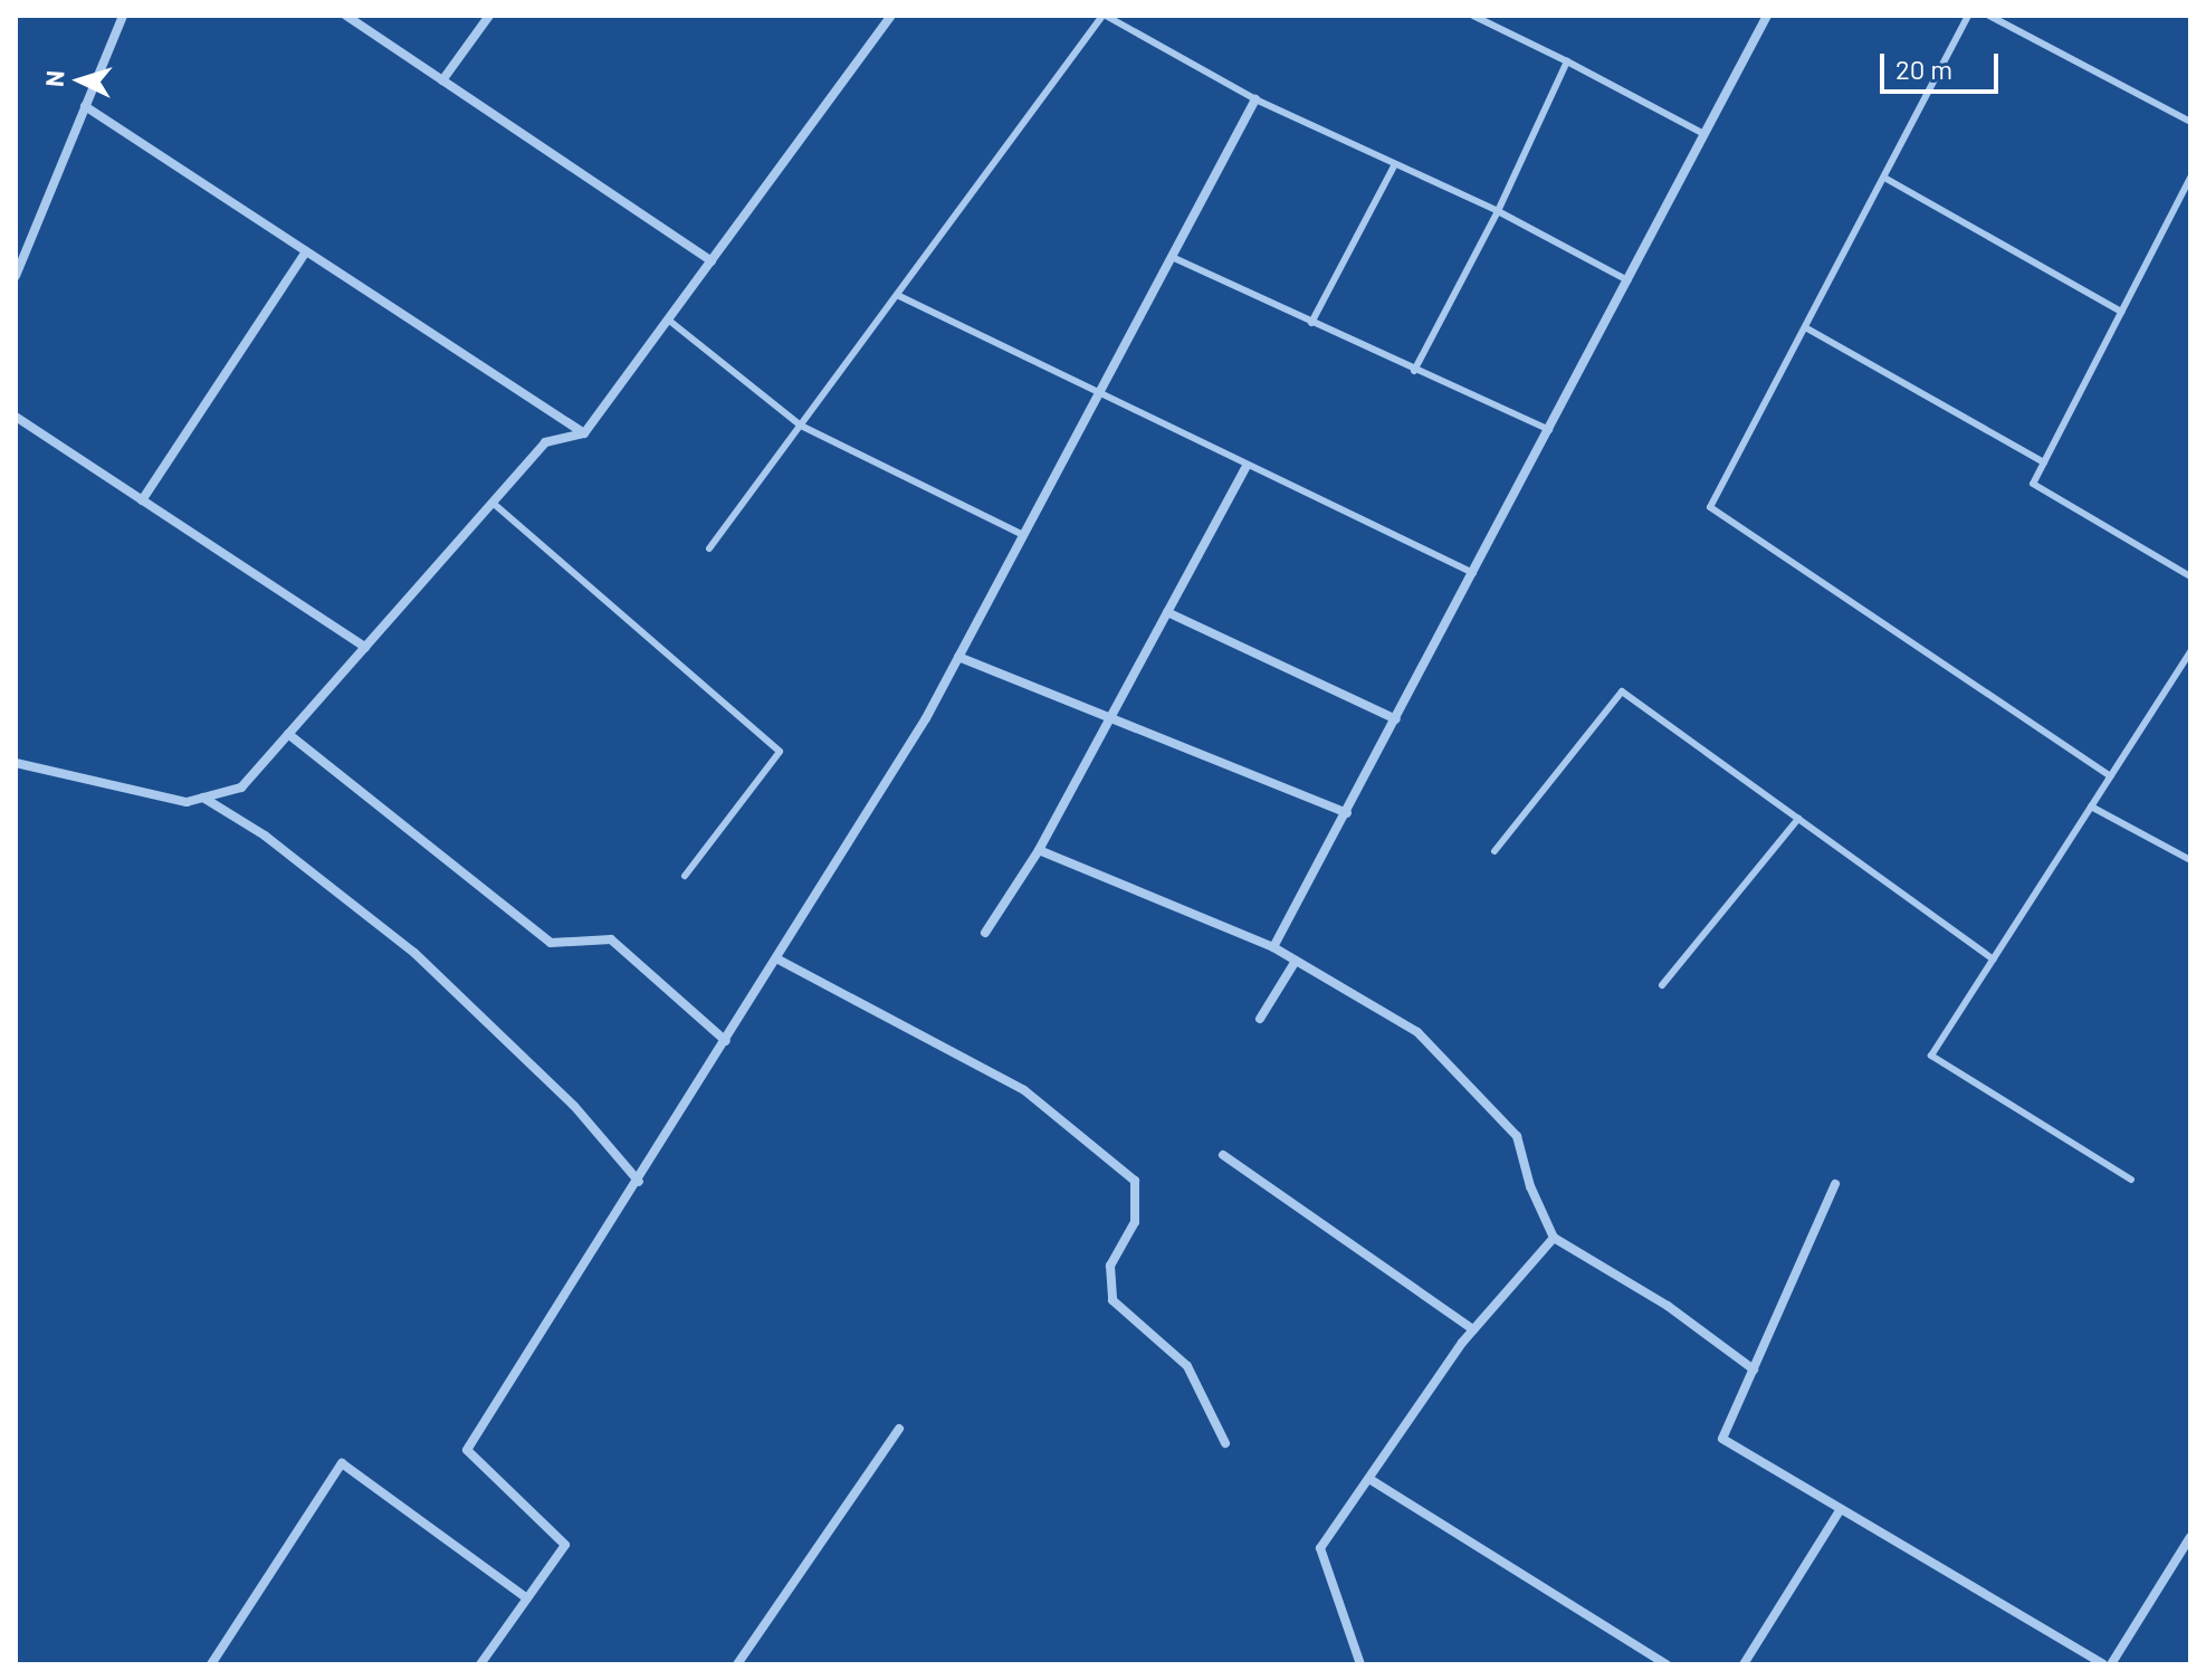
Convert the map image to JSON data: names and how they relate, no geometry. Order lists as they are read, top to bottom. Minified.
{"scale_bar":"20 m","north":"left"}
